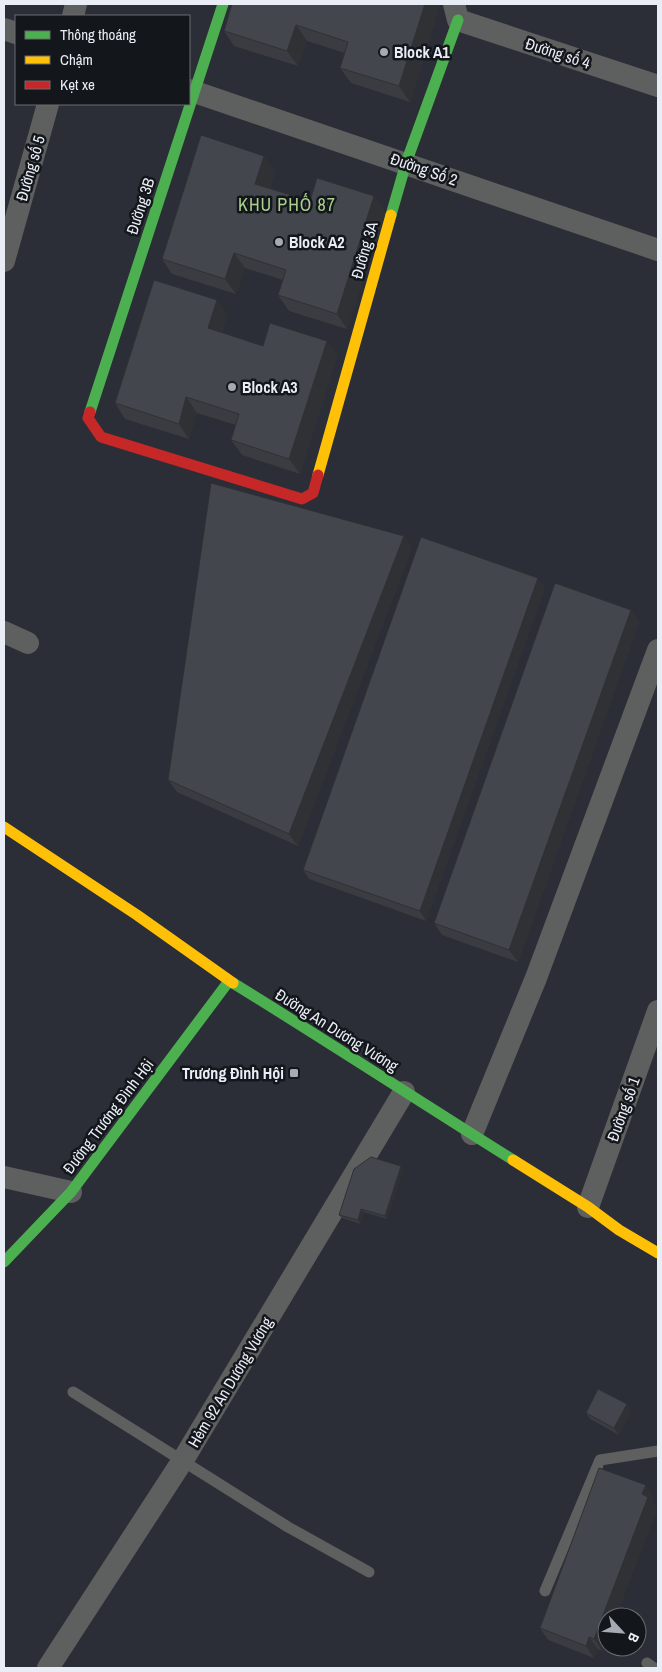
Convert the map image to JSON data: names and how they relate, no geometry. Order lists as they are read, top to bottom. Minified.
{"streets":{"street":["Đường số 4","Đường số 5","Đường Số 2","Đường 3B","Đường 3A","Đường An Dương Vương","Đường số 1","Đường Trương Đình Hội","Hẻm 92 An Dương Vương"]},"crossings":[["Đường số 4","Đường 3A"],["Đường Số 2","Đường 3B"],["Đường Số 2","Đường 3A"],["Đường 3B","Đường 3A"],["Đường An Dương Vương","Đường số 1"],["Đường An Dương Vương","Đường Trương Đình Hội"],["Đường An Dương Vương","Hẻm 92 An Dương Vương"]],"districts":["KHU PHỐ 87"],"places":{"other":["Block A1","Block A2","Block A3"],"transit":["Trương Đình Hội"]},"legend":["Thông thoáng","Chậm","Kẹt xe"],"north":"bottom right"}
